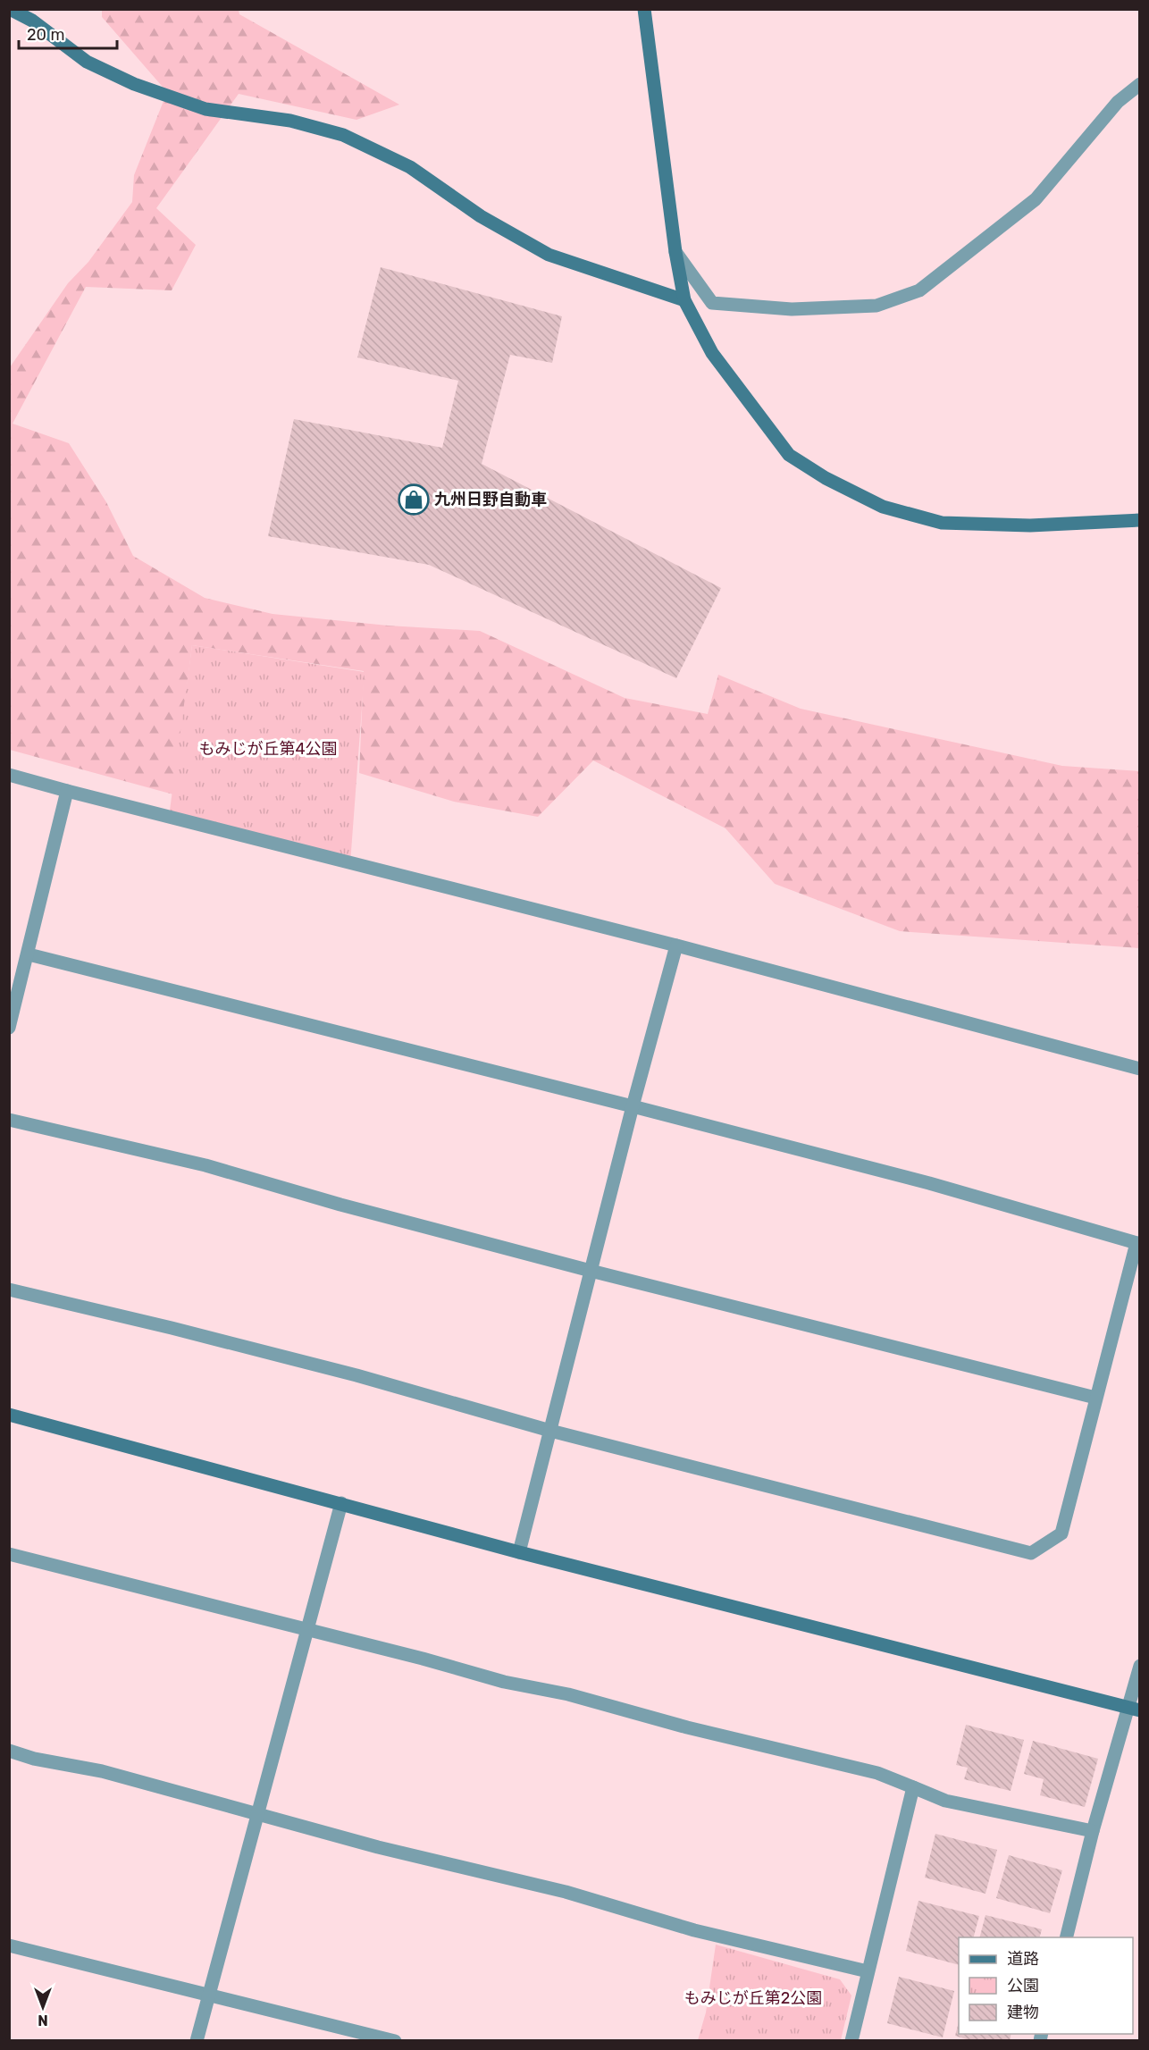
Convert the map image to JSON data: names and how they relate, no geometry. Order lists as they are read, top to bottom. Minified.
{"parks":["もみじが丘第4公園","もみじが丘第2公園"],"places":{"shop":["九州日野自動車"]},"legend":["道路","公園","建物"],"scale_bar":"20 m","north":"bottom"}
